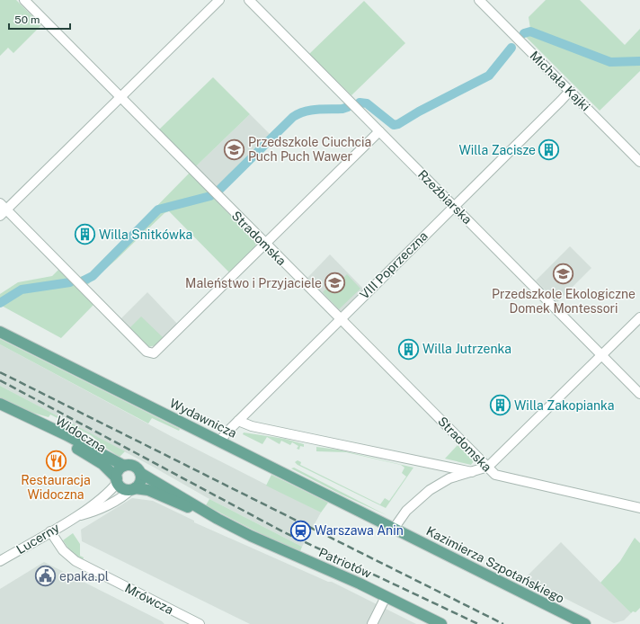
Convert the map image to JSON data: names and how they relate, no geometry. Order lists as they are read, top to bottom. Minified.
{"streets":{"main road":["Wydawnicza","Widoczna","Patriotów","Kazimierza Szpotańskiego"],"street":["Michała Kajki","Rzeźbiarska","Stradomska","VIII Poprzeczna","Lucerny","Mrówcza"]},"crossings":[["Michała Kajki","VIII Poprzeczna"],["Rzeźbiarska","VIII Poprzeczna"],["Stradomska","VIII Poprzeczna"],["VIII Poprzeczna","Wydawnicza"],["Wydawnicza","Kazimierza Szpotańskiego"],["Widoczna","Lucerny"],["Widoczna","Patriotów"],["Lucerny","Patriotów"],["Lucerny","Mrówcza"]],"places":{"school or university":["Przedszkole Ciuchcia Puch Puch Wawer","Przedszkole Ekologiczne Domek Montessori","Maleństwo i Przyjaciele"],"building":["Willa Zacisze","Willa Snitkówka","Willa Jutrzenka","Willa Zakopianka"],"restaurant":["Restauracja Widoczna"],"station":["Warszawa Anin"],"public building":["epaka.pl"]},"scale_bar":"50 m"}
